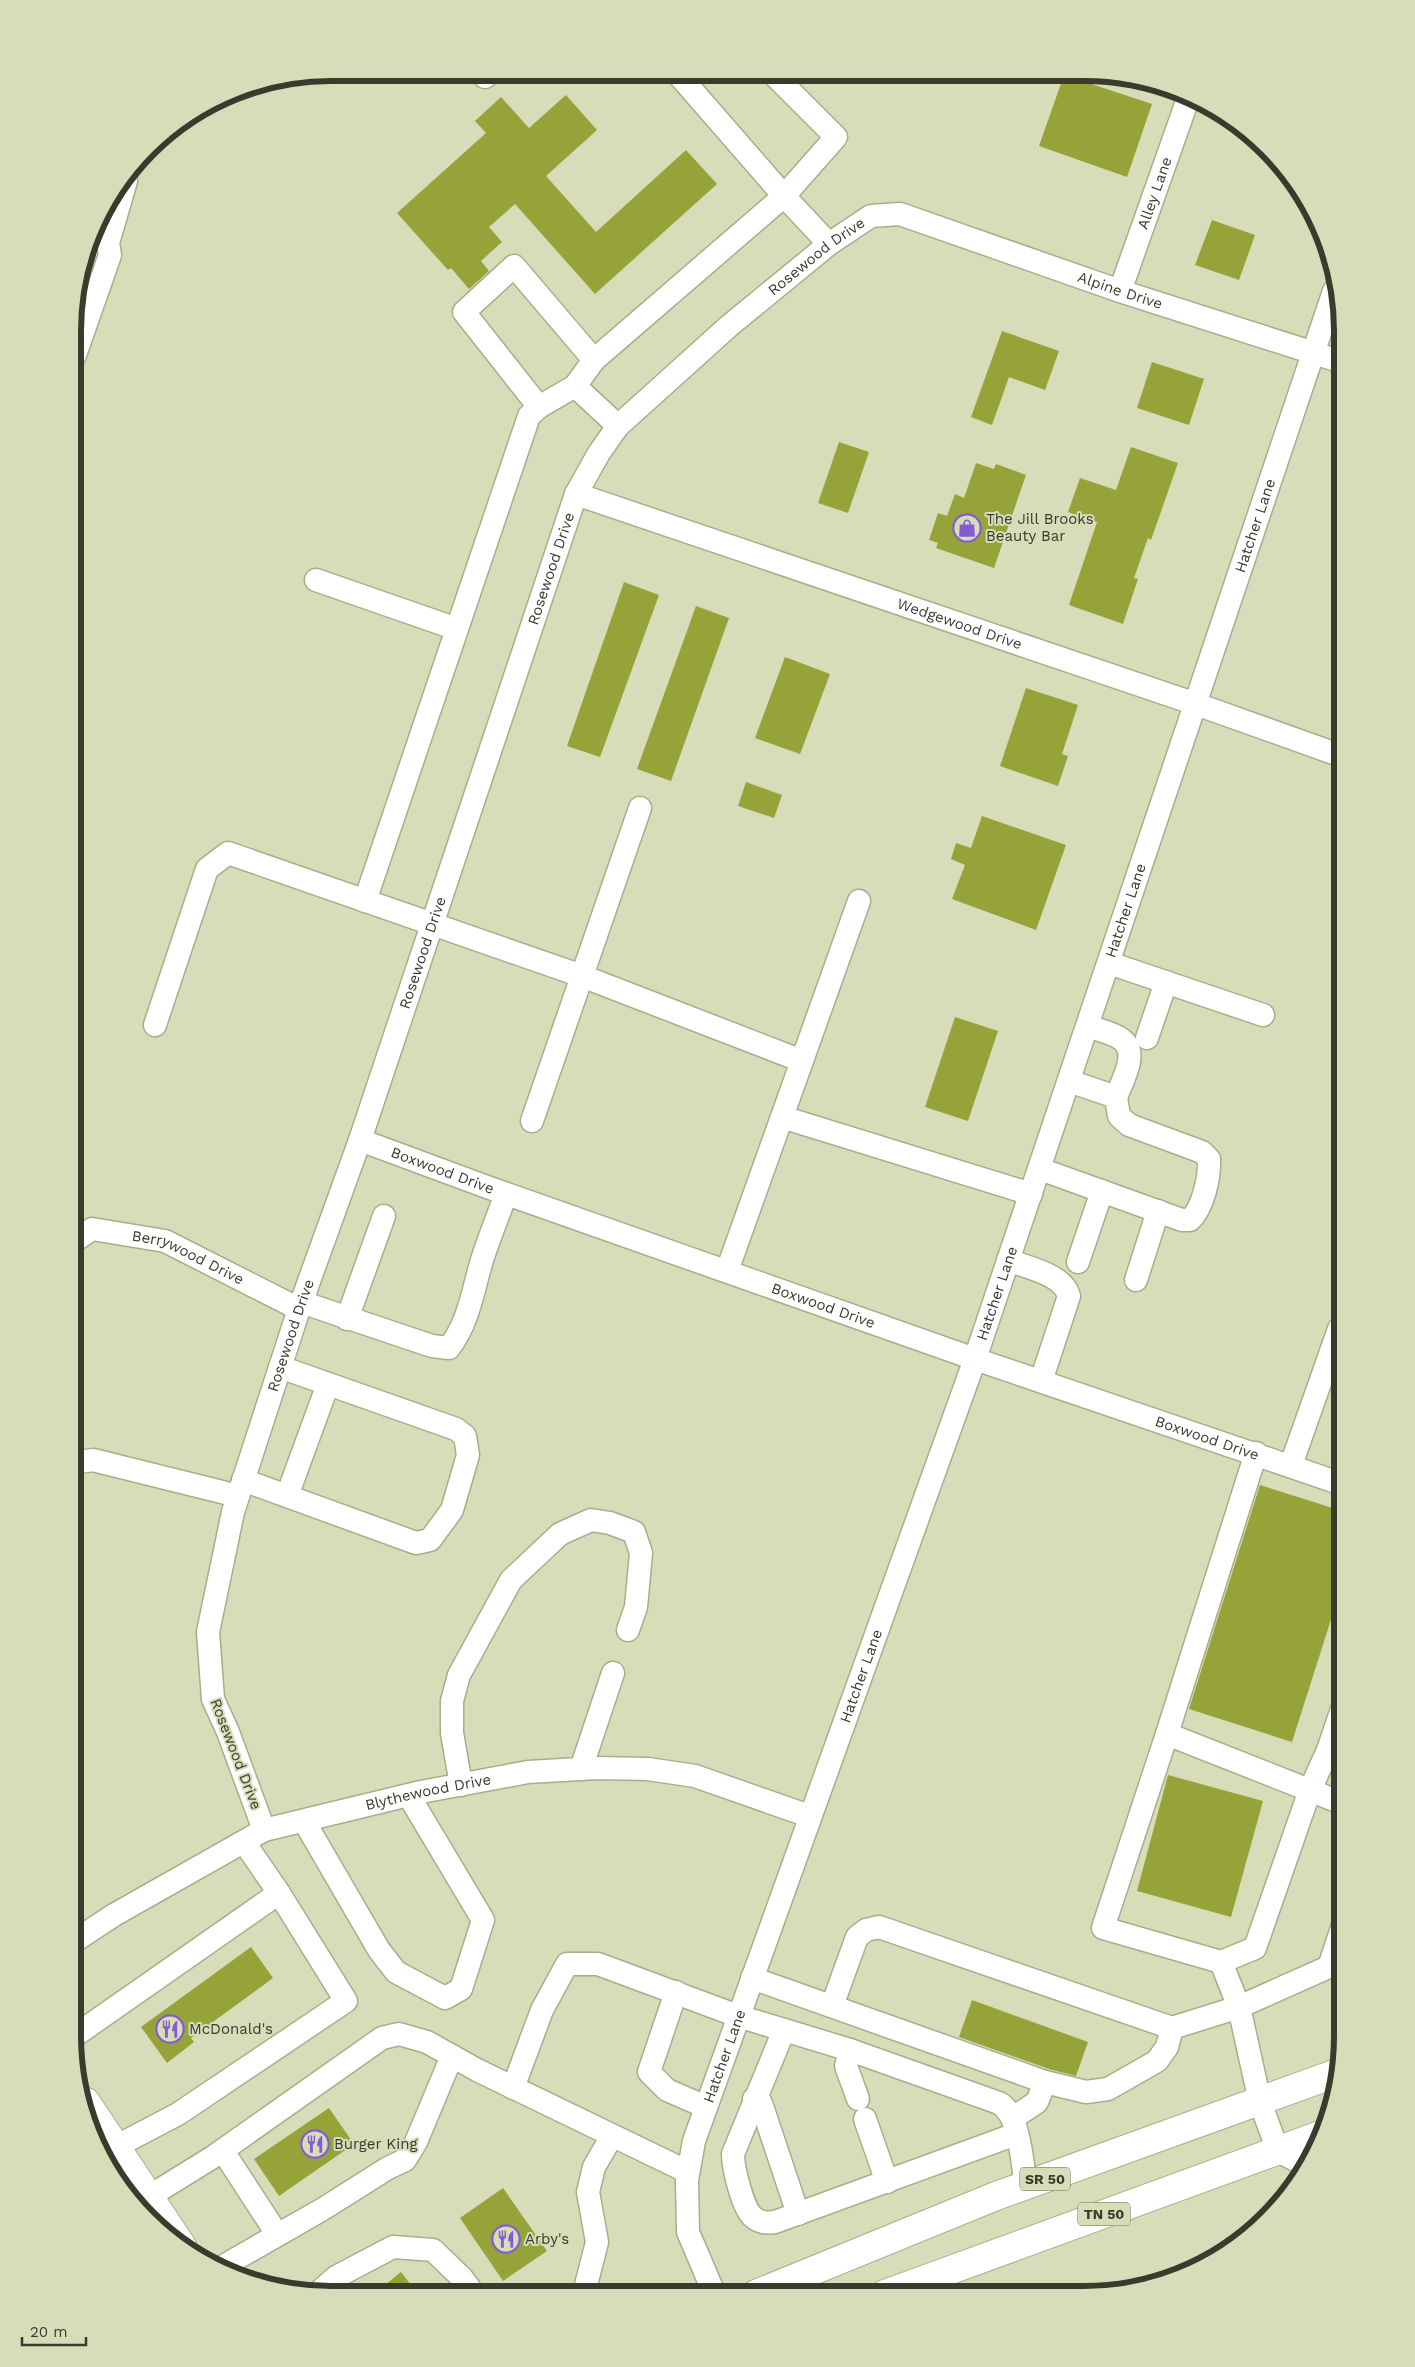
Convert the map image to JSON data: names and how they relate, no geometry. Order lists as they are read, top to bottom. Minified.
{"streets":{"main road":["SR 50","TN 50"],"street":["Alley Lane","Rosewood Drive","Alpine Drive","Hatcher Lane","Wedgewood Drive","Boxwood Drive","Berrywood Drive","Blythewood Drive"]},"crossings":[["Alley Lane","Alpine Drive"],["Rosewood Drive","Alpine Drive"],["Rosewood Drive","Wedgewood Drive"],["Rosewood Drive","Boxwood Drive"],["Rosewood Drive","Berrywood Drive"],["Rosewood Drive","Blythewood Drive"],["Alpine Drive","Hatcher Lane"],["Hatcher Lane","Wedgewood Drive"],["Hatcher Lane","Boxwood Drive"],["Hatcher Lane","Blythewood Drive"],["Boxwood Drive","Berrywood Drive"]],"places":{"shop":["The Jill Brooks Beauty Bar"],"restaurant":["McDonald's","Burger King","Arby's"]},"scale_bar":"20 m"}
